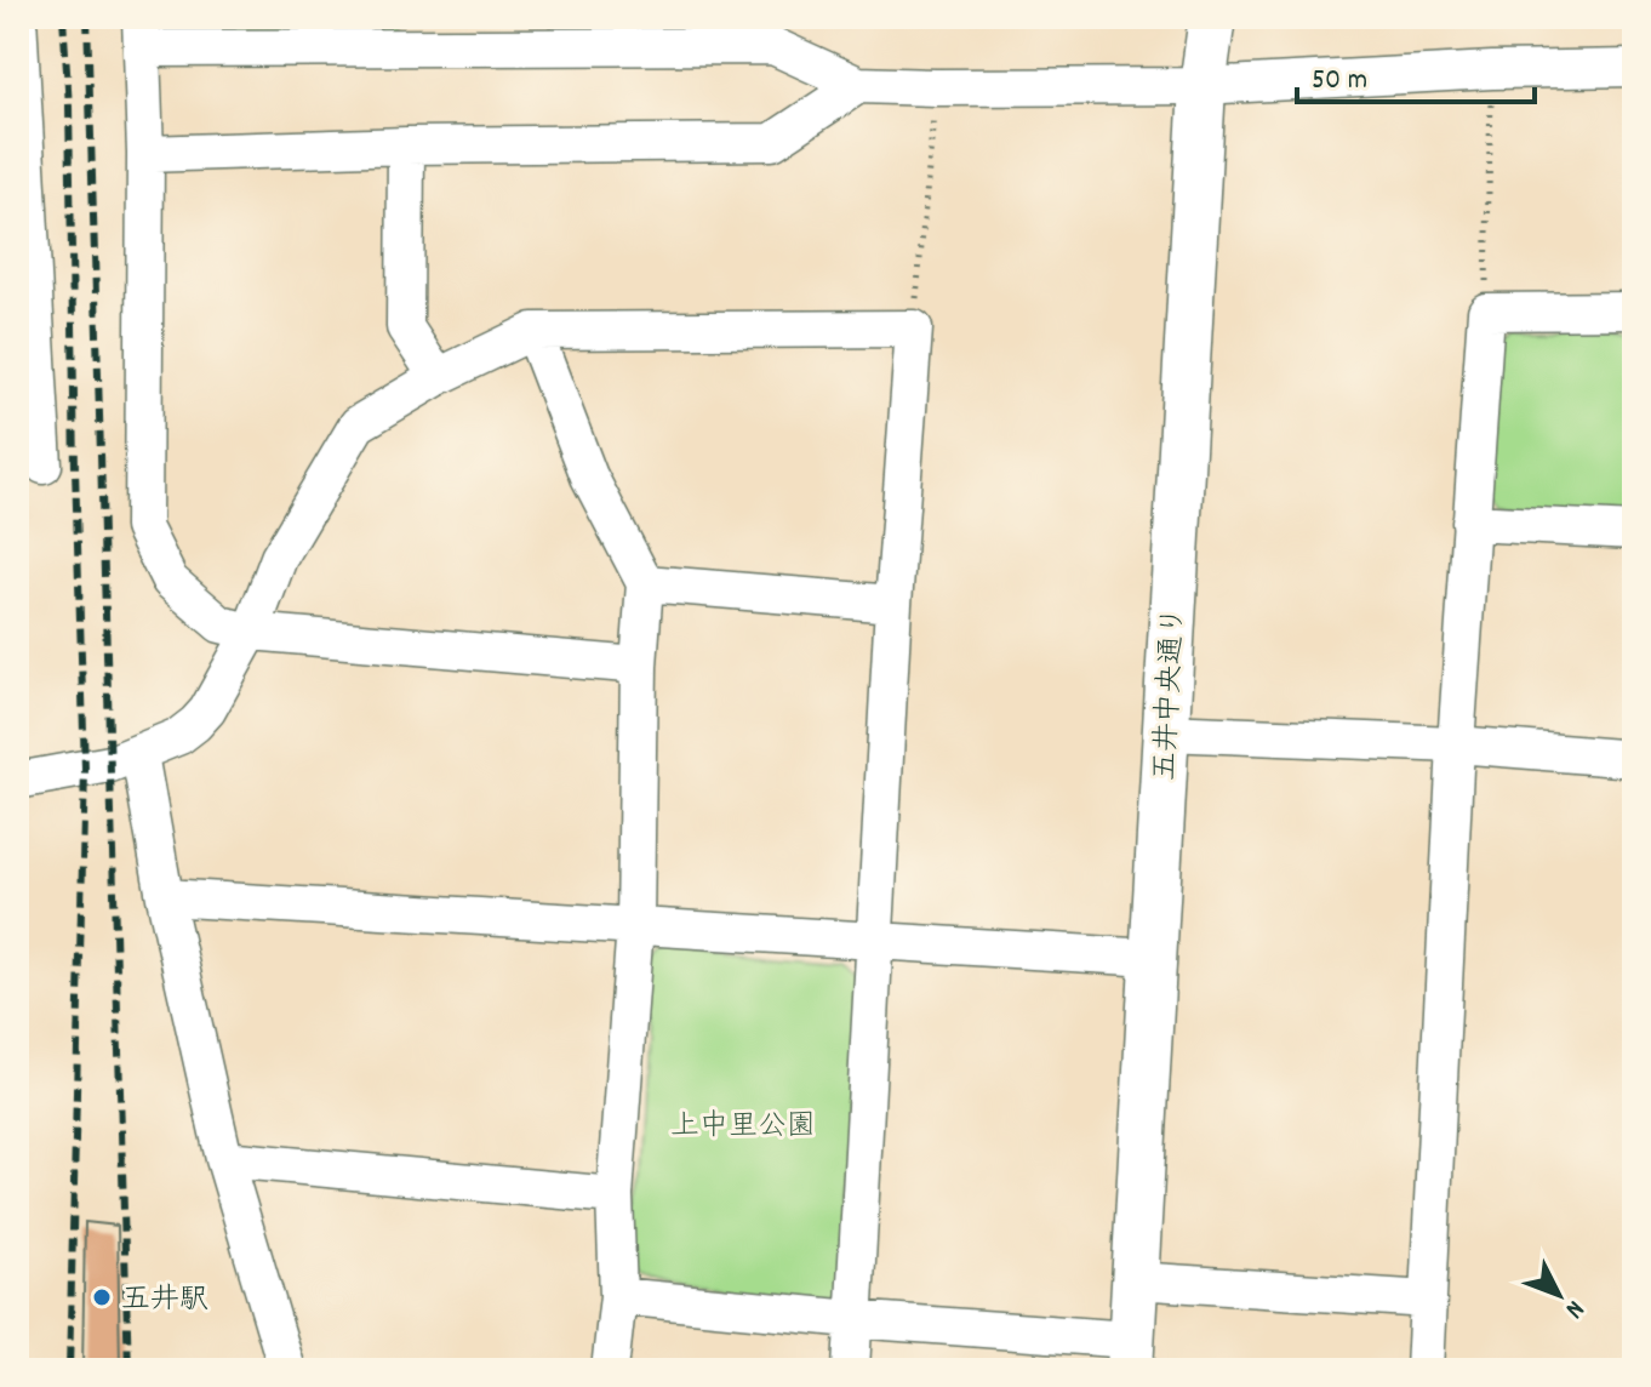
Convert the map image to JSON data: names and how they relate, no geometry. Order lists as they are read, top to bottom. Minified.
{"streets":{"street":["五井中央通り"]},"parks":["上中里公園"],"places":["五井駅"],"scale_bar":"50 m","north":"bottom right"}
